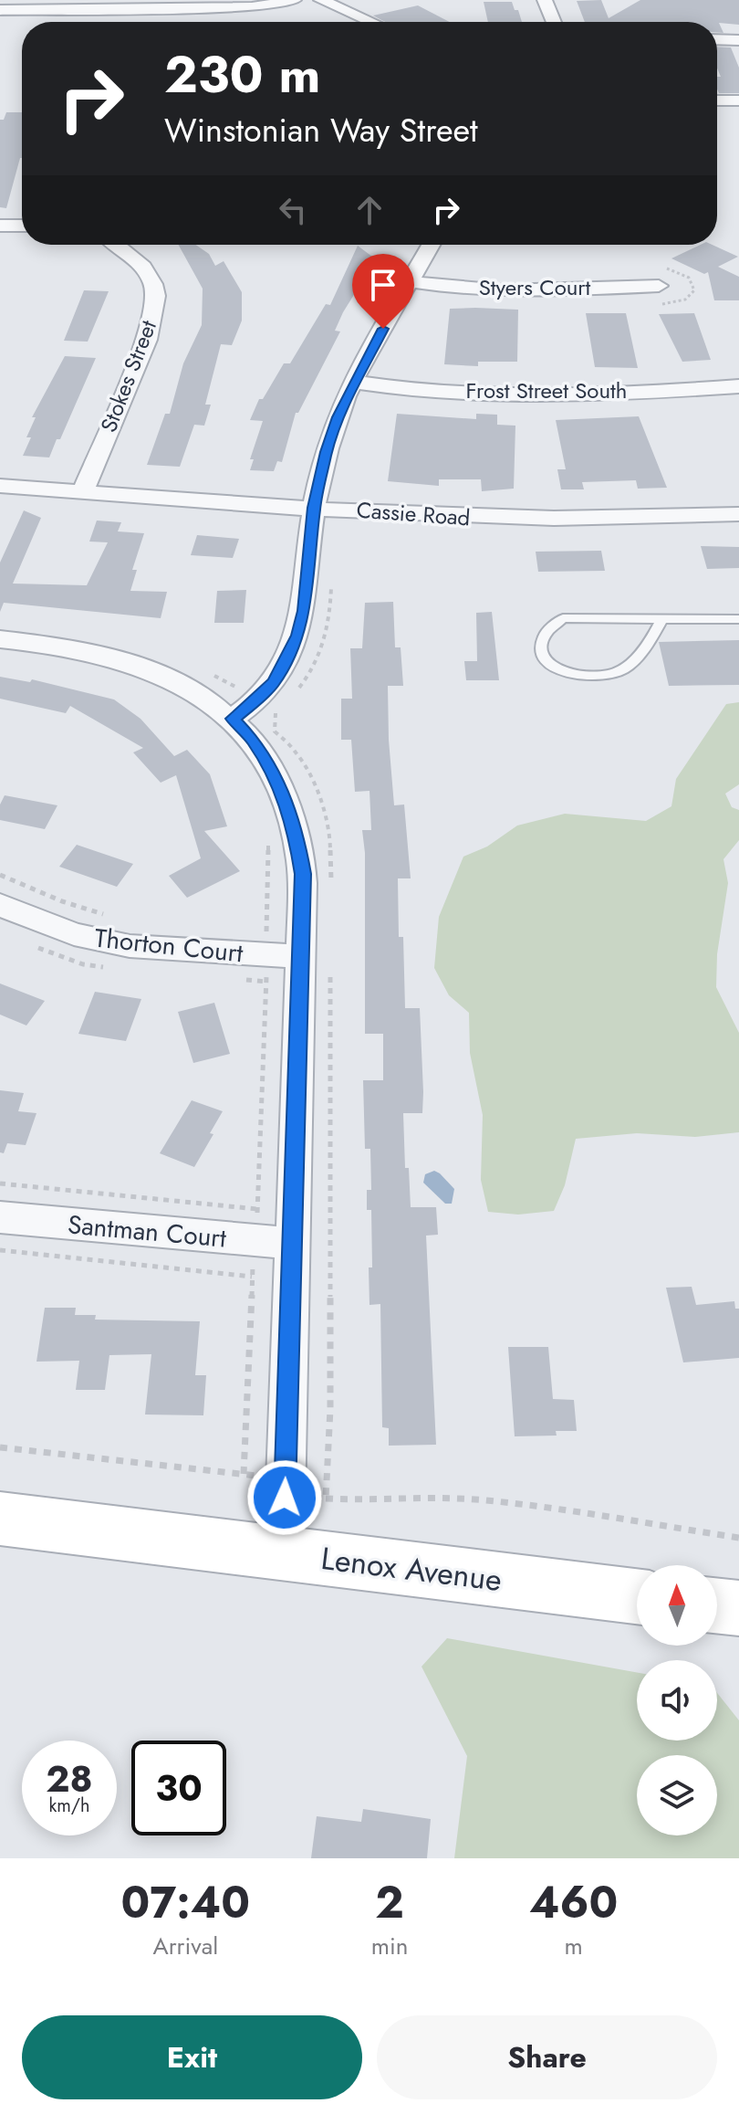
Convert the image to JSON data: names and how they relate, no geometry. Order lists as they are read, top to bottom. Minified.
{"streets":{"street":["Styers Court","Stokes Street","Frost Street South","Cassie Road","Thorton Court","Santman Court","Lenox Avenue"]},"crossings":[["Stokes Street","Cassie Road"]],"north":"top","page":{"turn":["230 m","Winstonian Way Street"],"speed":"28 km/h","limit":"30","eta":["07:40","Arrival","2","min","460","m"],"buttons":["Exit","Share"]}}
